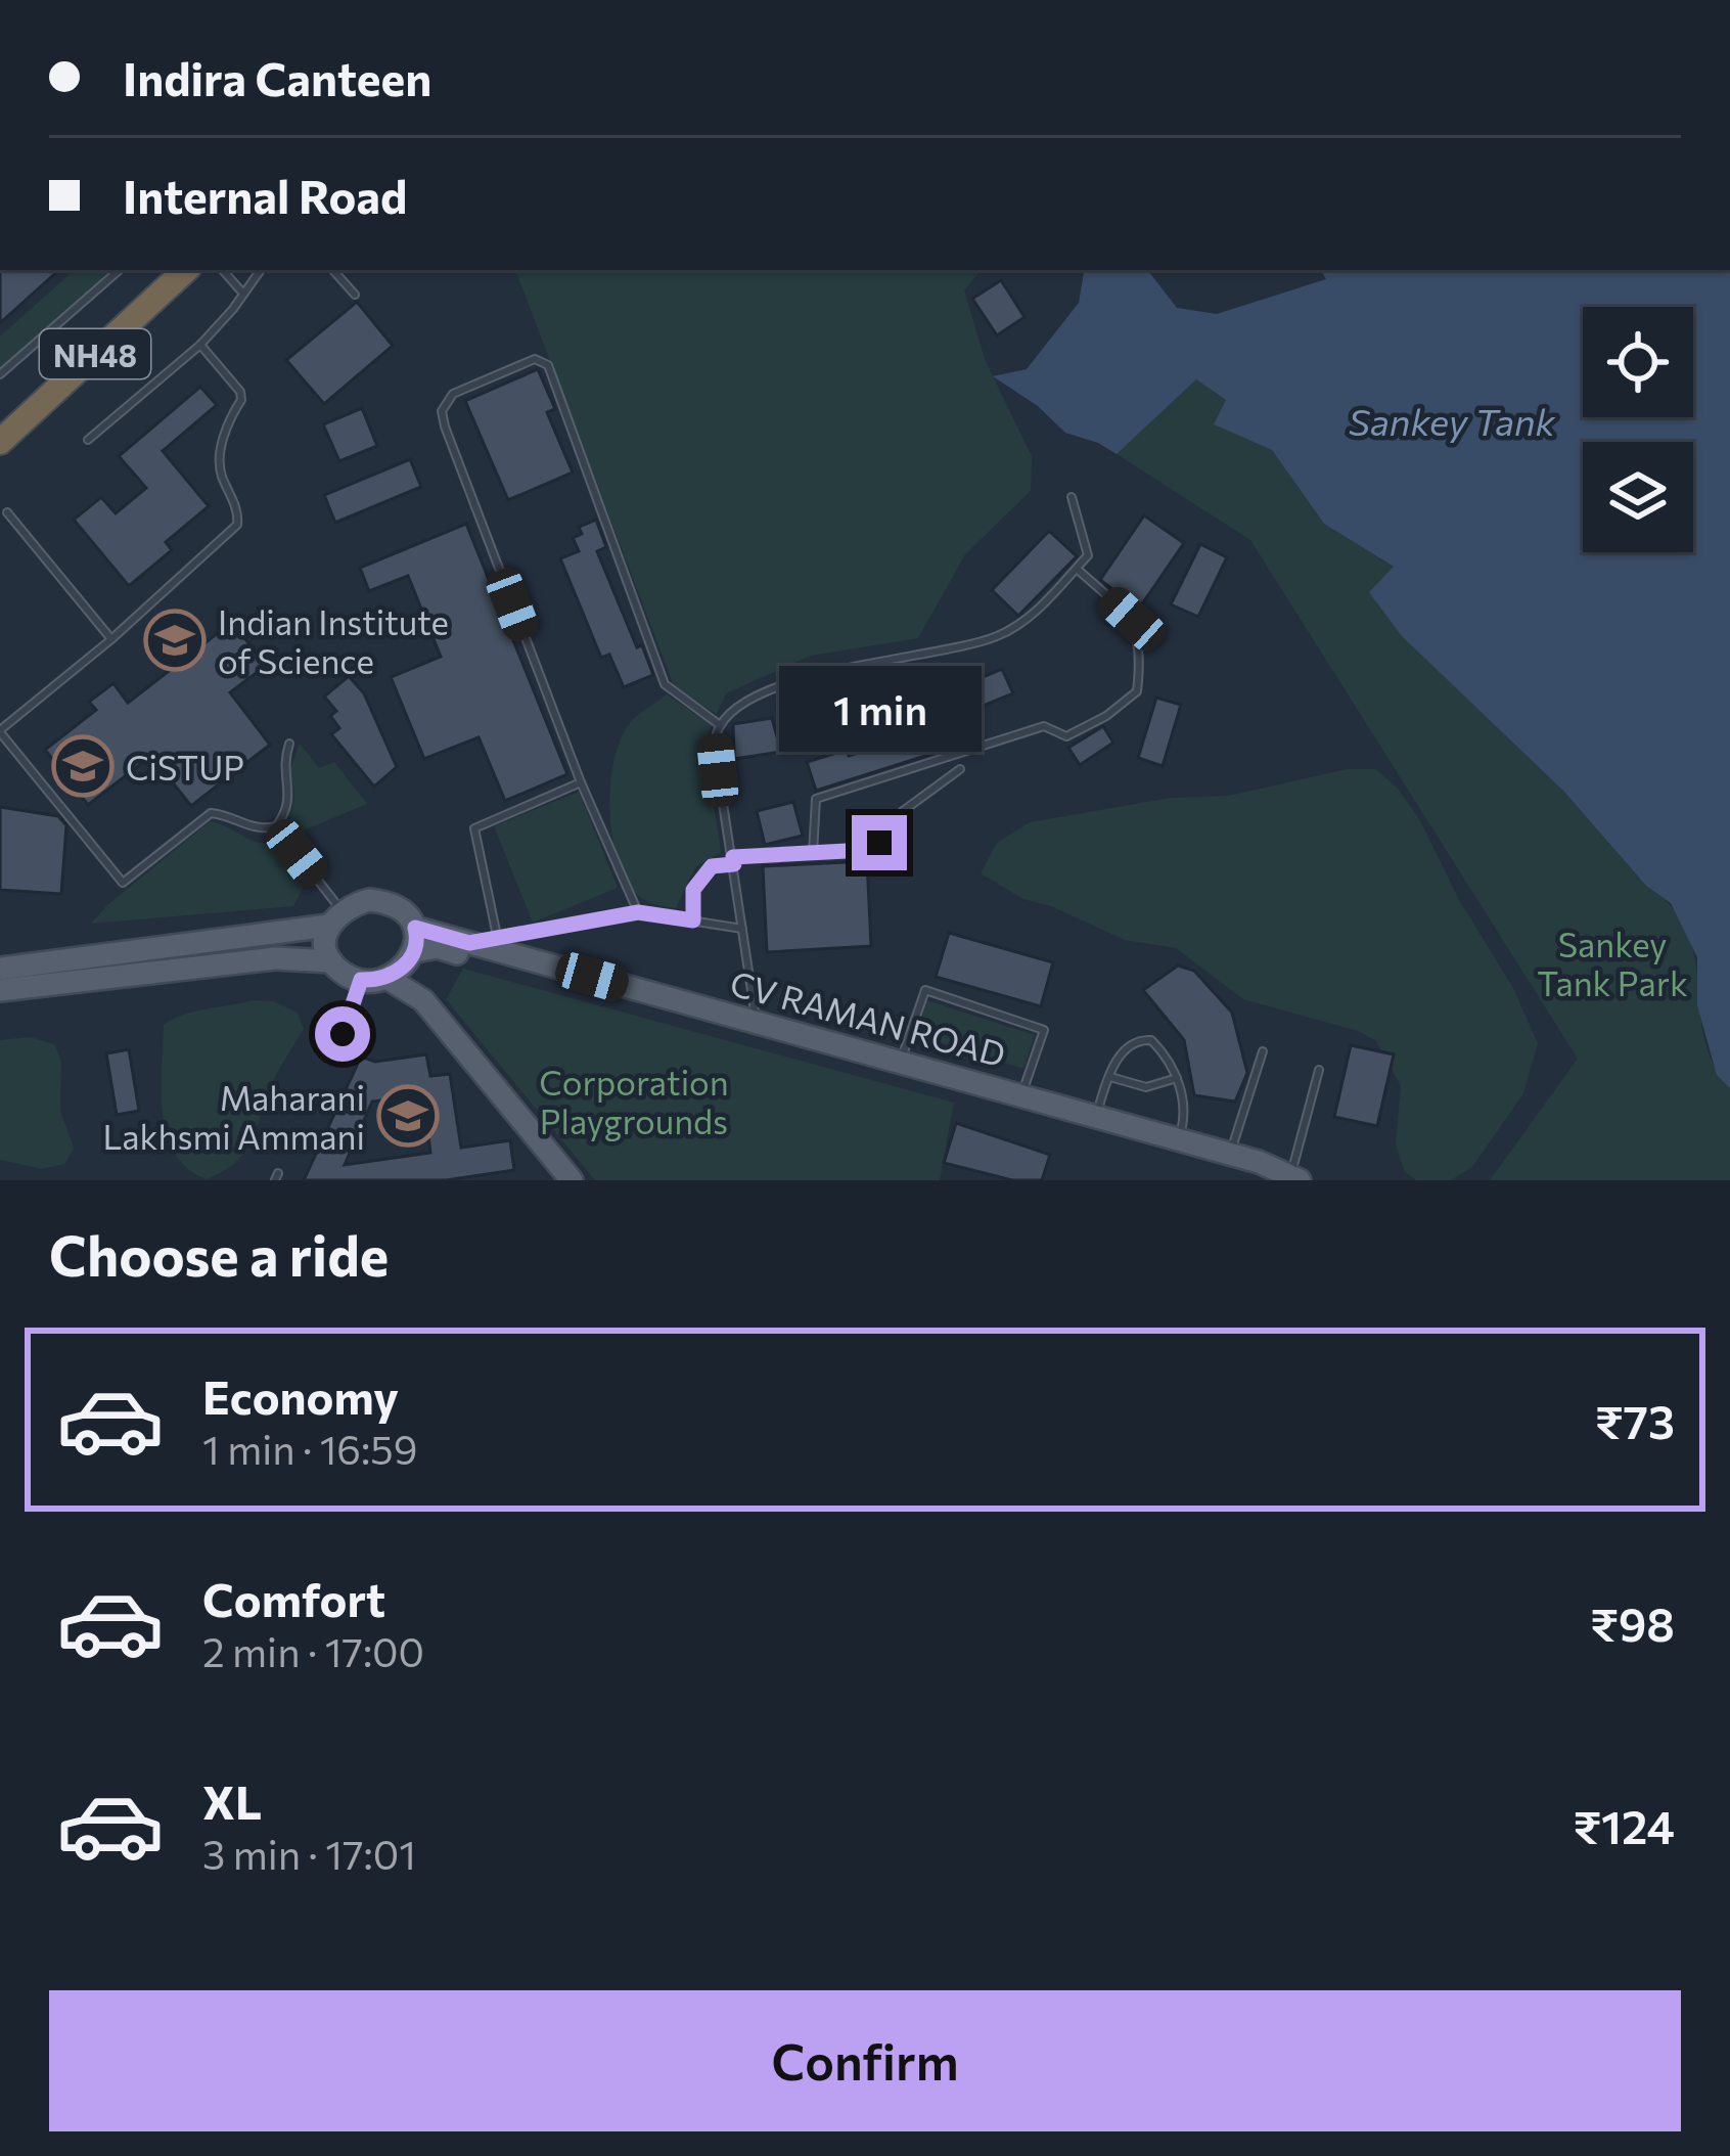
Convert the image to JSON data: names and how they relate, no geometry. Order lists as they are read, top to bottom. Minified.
{"streets":{"highway":["NH48"],"main road":["CV RAMAN ROAD"]},"water":["Sankey Tank"],"parks":["Sankey Tank Park","Corporation Playgrounds"],"places":{"school or university":["Indian Institute of Science","CiSTUP","Maharani Lakhsmi Ammani"]},"page":{"banner":["Indira Canteen","Internal Road"],"bubble":"1 min","heading":"Choose a ride","list":[{"name":"Economy","note":"1 min · 16:59","value":"₹73"},{"name":"Comfort","note":"2 min · 17:00","value":"₹98"},{"name":"XL","note":"3 min · 17:01","value":"₹124"}],"buttons":"Confirm"}}
